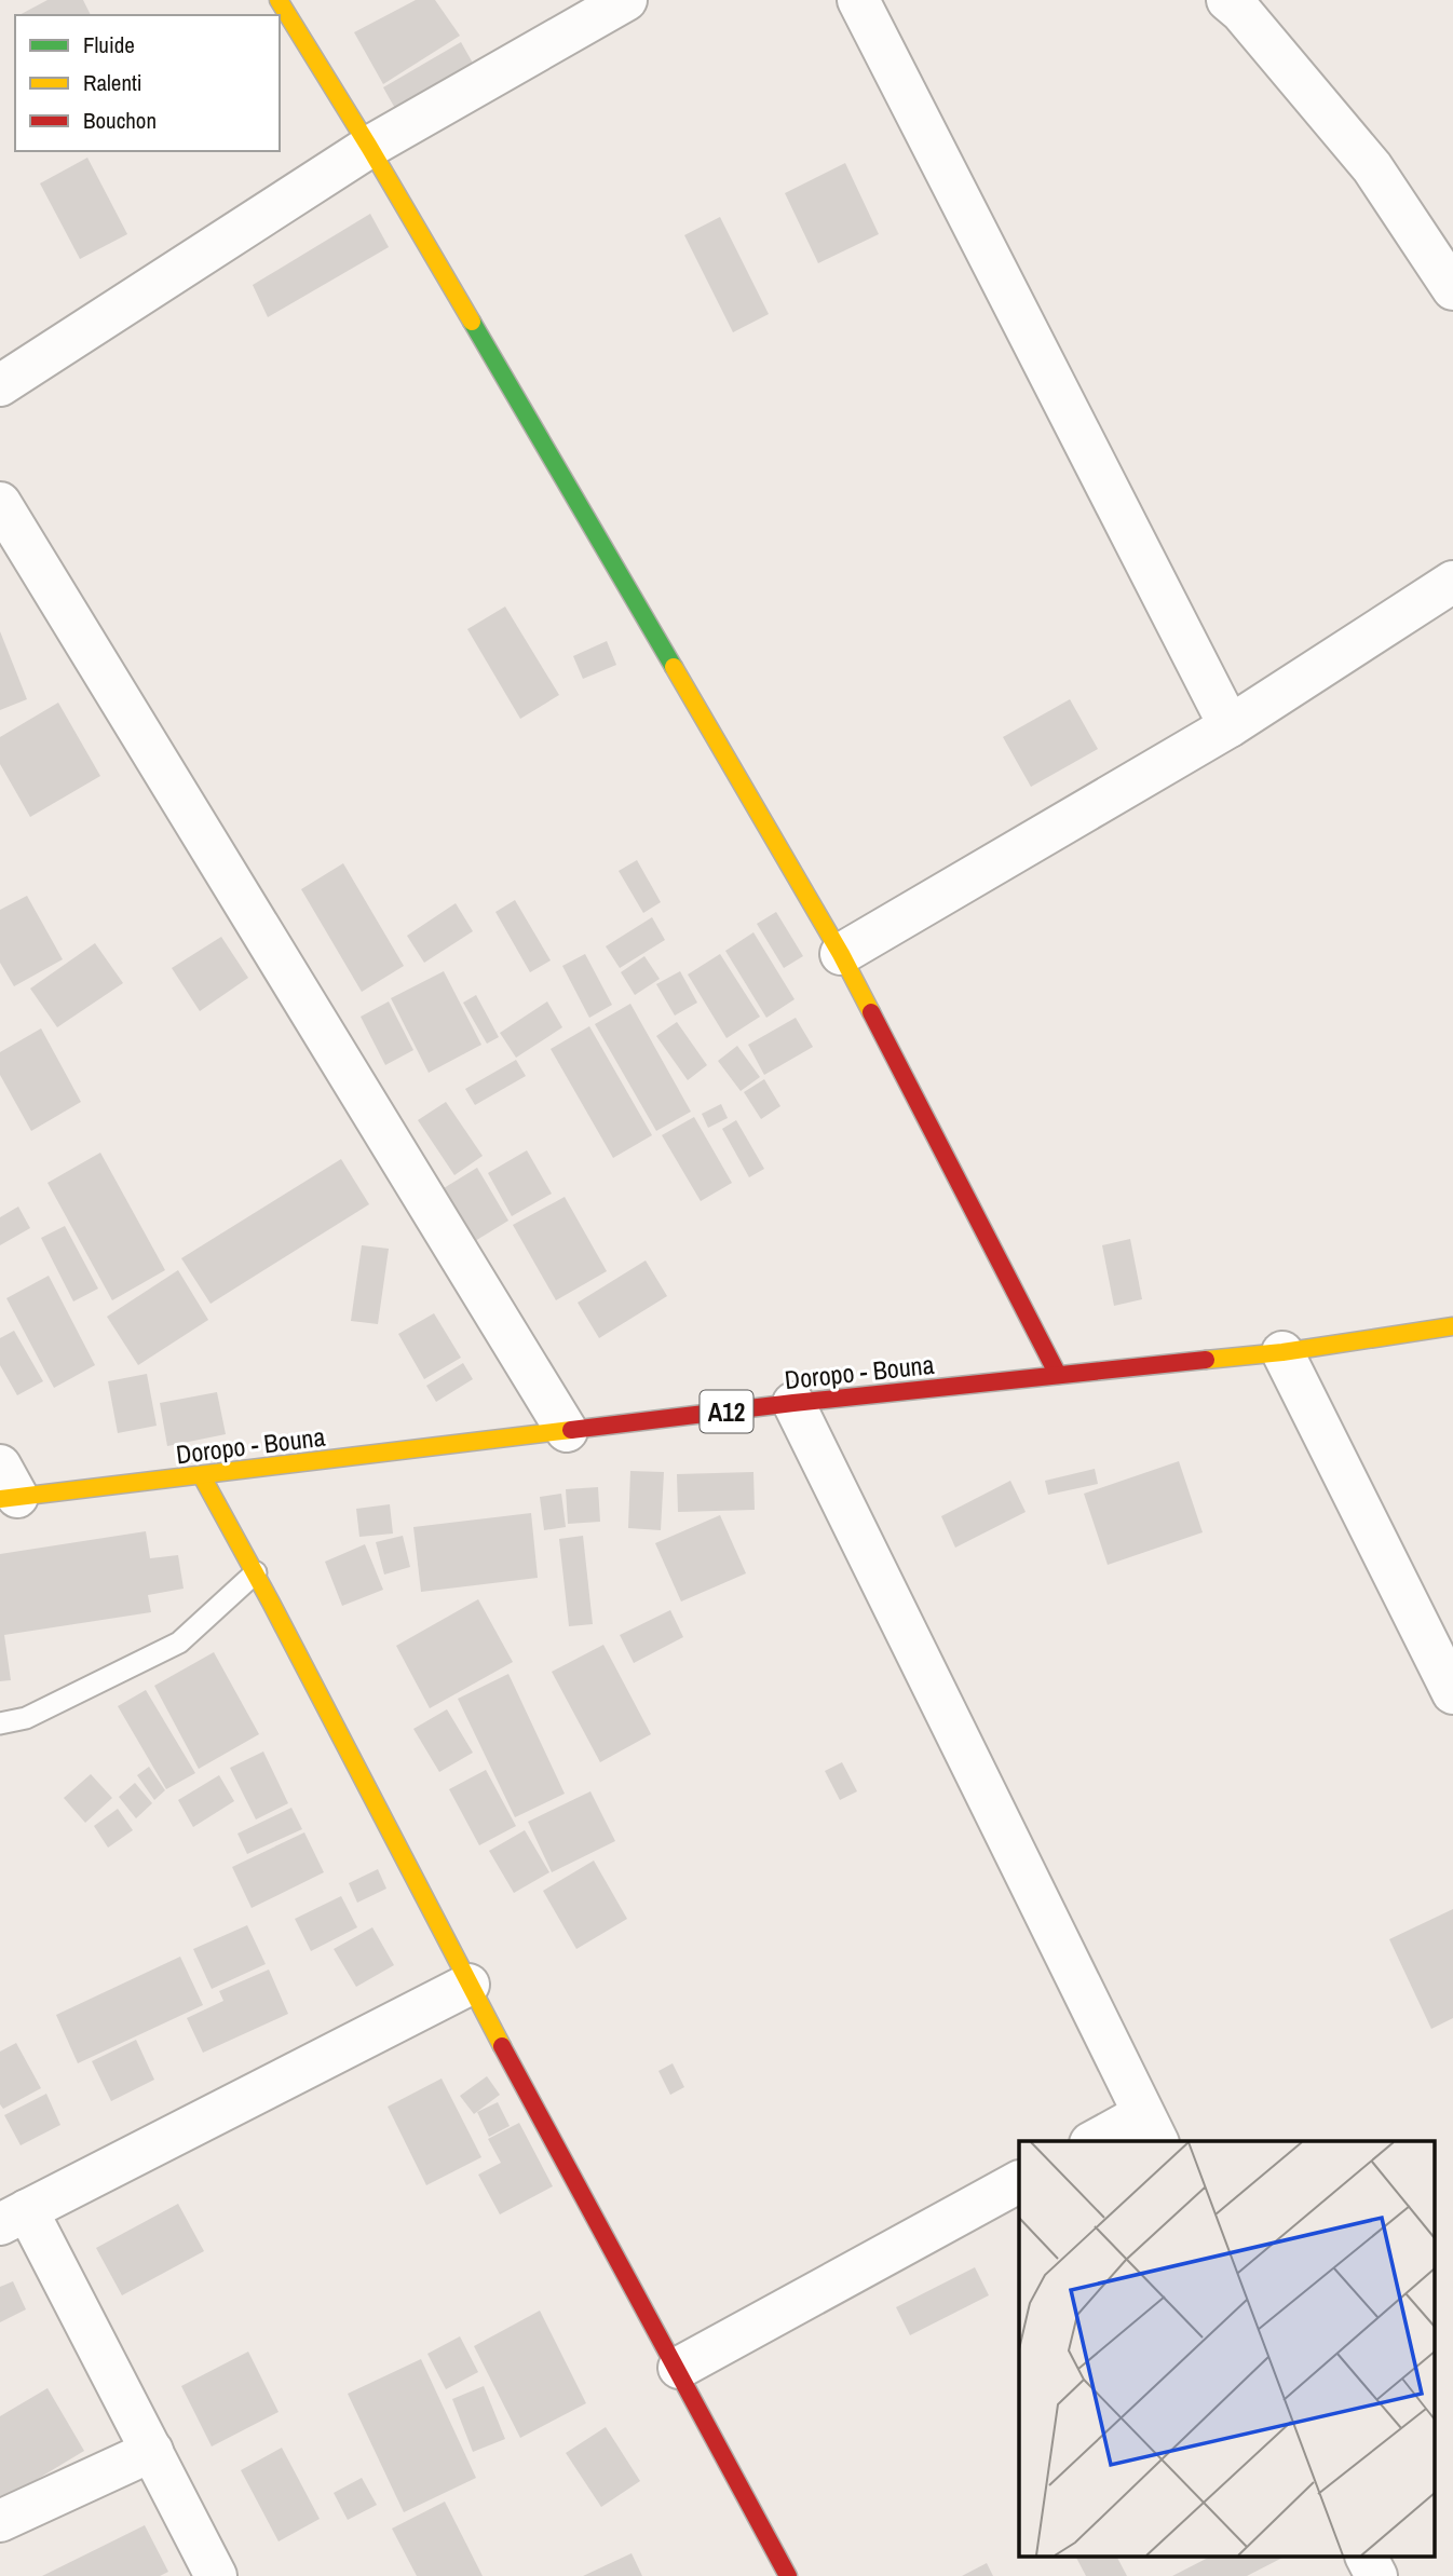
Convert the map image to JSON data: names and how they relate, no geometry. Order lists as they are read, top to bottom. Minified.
{"streets":{"street":["Doropo - Bouna","A12"]},"legend":["Fluide","Ralenti","Bouchon"]}
